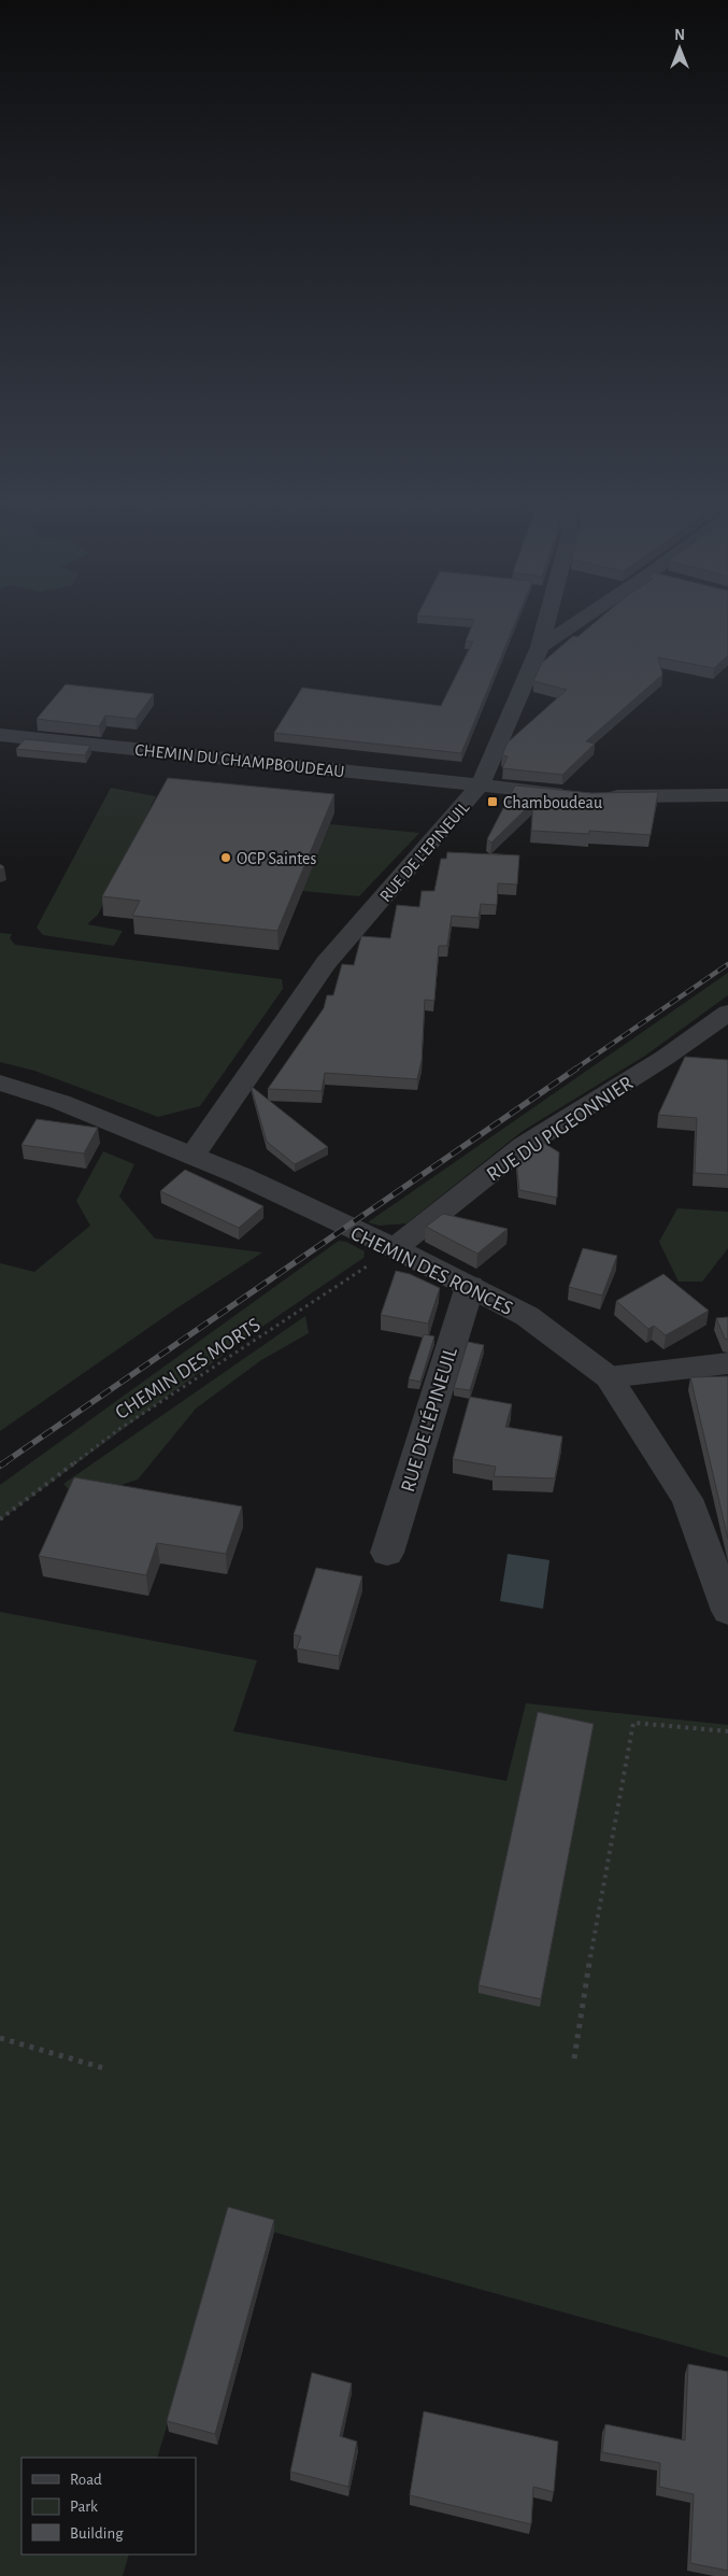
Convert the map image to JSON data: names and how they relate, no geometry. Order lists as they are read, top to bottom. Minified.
{"streets":{"street":["CHEMIN DU CHAMPBOUDEAU","RUE DE L'EPINEUIL","RUE DU PIGEONNIER","CHEMIN DES RONCES","RUE DE L'ÉPINEUIL"],"path":["CHEMIN DES MORTS"]},"crossings":[["CHEMIN DU CHAMPBOUDEAU","RUE DE L'EPINEUIL"],["RUE DE L'EPINEUIL","CHEMIN DES RONCES"],["RUE DU PIGEONNIER","CHEMIN DES RONCES"],["RUE DU PIGEONNIER","CHEMIN DES MORTS"],["CHEMIN DES RONCES","CHEMIN DES MORTS"],["CHEMIN DES RONCES","RUE DE L'ÉPINEUIL"]],"places":{"transit":["Chamboudeau"],"other":["OCP Saintes"]},"legend":["Road","Park","Building"],"north":"top"}
